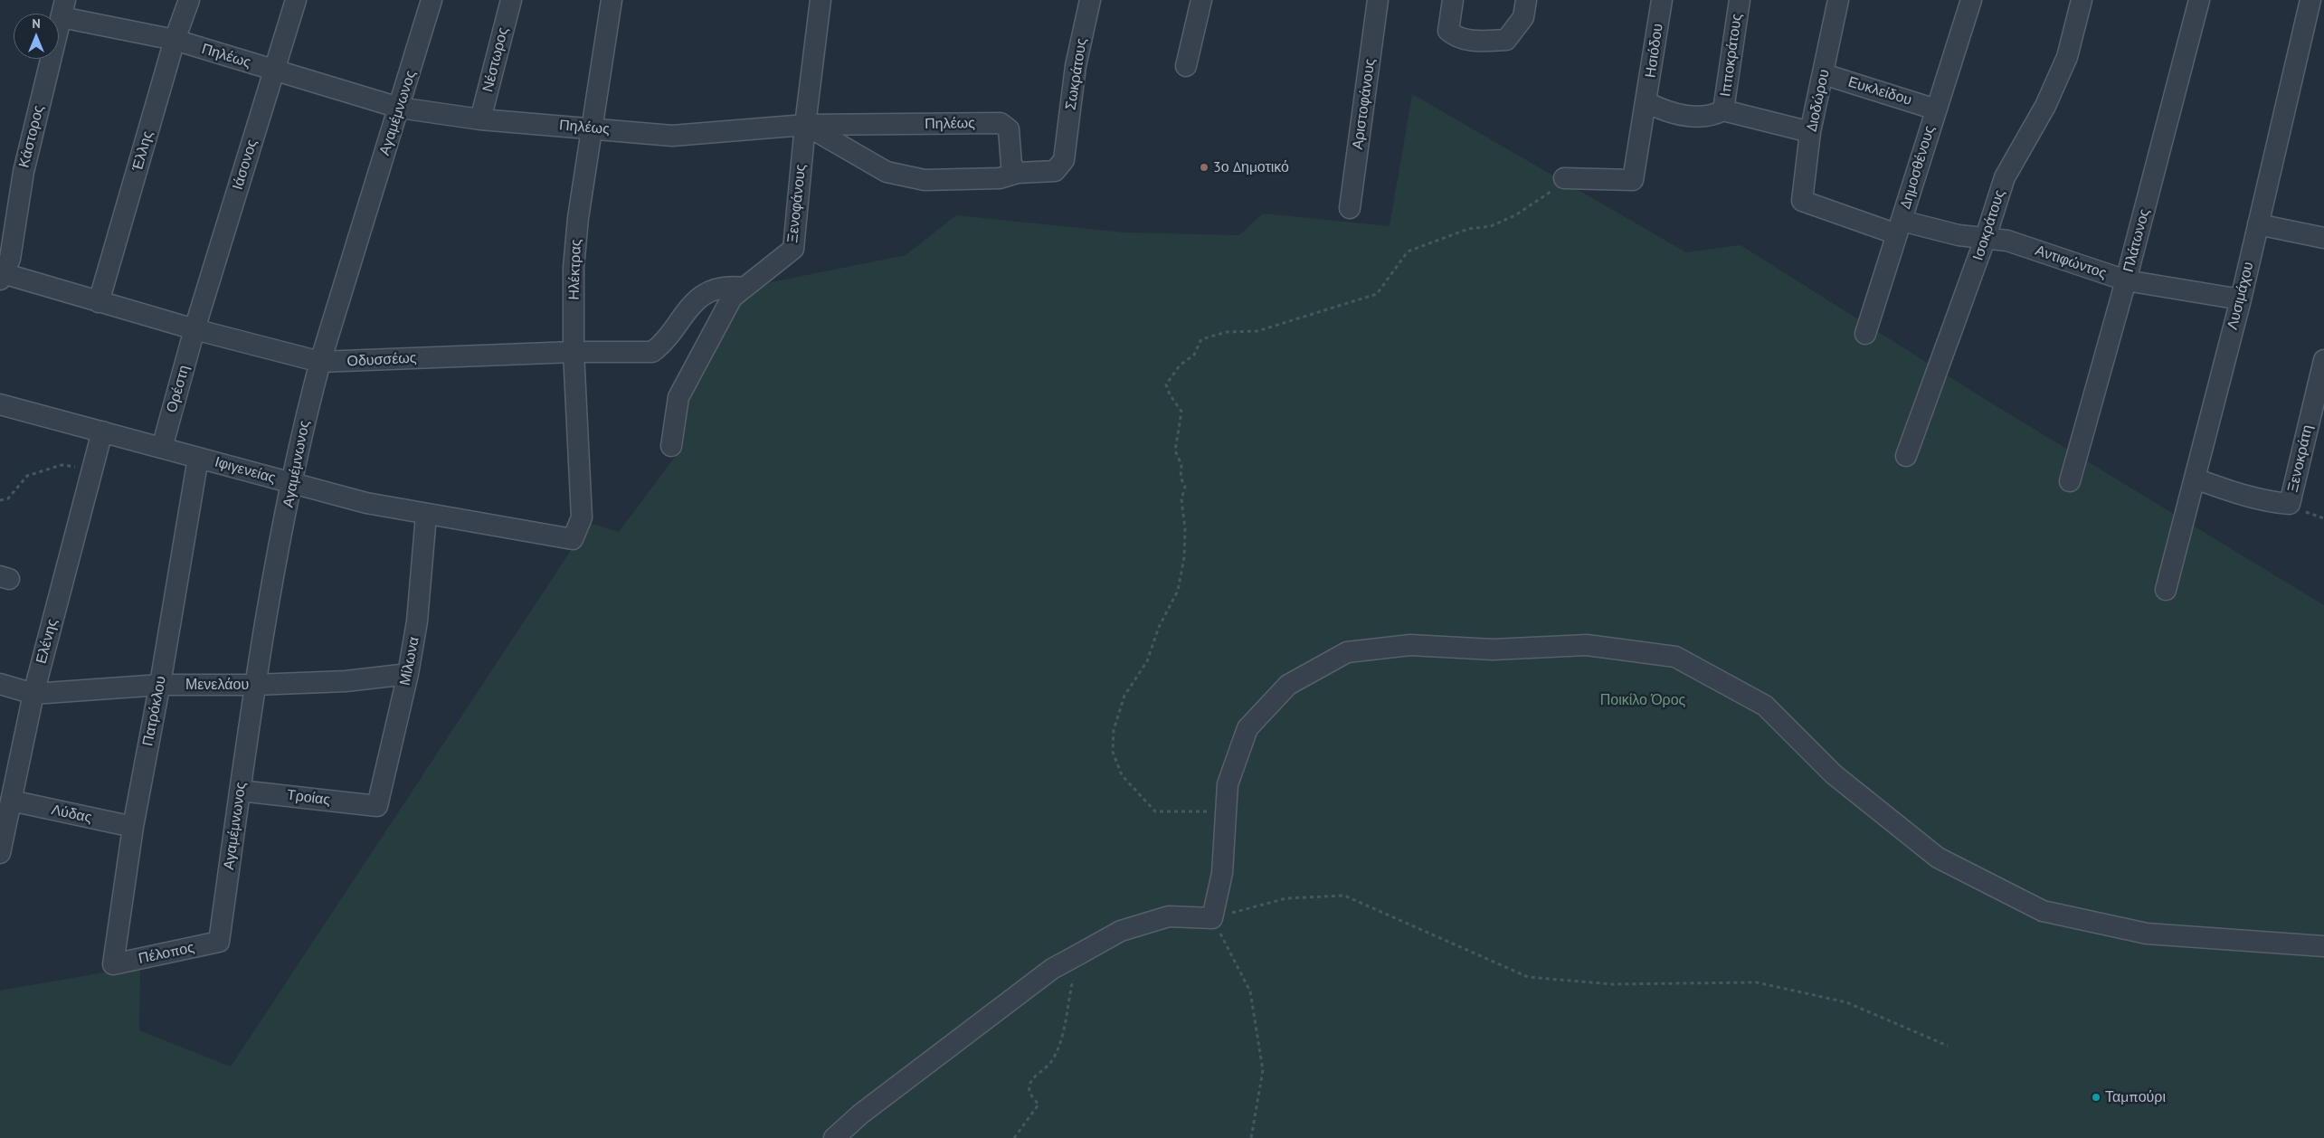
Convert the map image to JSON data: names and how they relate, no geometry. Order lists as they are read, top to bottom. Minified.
{"streets":{"street":["Ησιόδου","Ιπποκράτους","Πηλέως","Νέστωρος","Σωκράτους","Ευκλείδου","Διοδώρου","Αριστοφάνους","Αγαμέμνωνος","Κάστορος","Έλλης","Ιάσονος","Δημοσθένους","Ξενοφάνους","Ισοκράτους","Πλάτωνος","Αντιφώντος","Ηλέκτρας","Λυσιμάχου","Οδυσσέως","Ορέστη","Ξενοκράτη","Ιφιγενείας","Ελένης","Μίλωνα","Μενελάου","Πατρόκλου","Τροίας","Λύδας","Πέλοπος"]},"crossings":[["Πηλέως","Νέστωρος"],["Πηλέως","Σωκράτους"],["Πηλέως","Αγαμέμνωνος"],["Πηλέως","Κάστορος"],["Πηλέως","Έλλης"],["Πηλέως","Ιάσονος"],["Πηλέως","Ξενοφάνους"],["Πηλέως","Ηλέκτρας"],["Ευκλείδου","Διοδώρου"],["Ευκλείδου","Δημοσθένους"],["Διοδώρου","Αντιφώντος"],["Αγαμέμνωνος","Οδυσσέως"],["Αγαμέμνωνος","Ιφιγενείας"],["Αγαμέμνωνος","Μενελάου"],["Αγαμέμνωνος","Τροίας"],["Αγαμέμνωνος","Πέλοπος"],["Κάστορος","Οδυσσέως"],["Έλλης","Οδυσσέως"],["Ιάσονος","Οδυσσέως"],["Ιάσονος","Ορέστη"],["Δημοσθένους","Αντιφώντος"],["Ξενοφάνους","Οδυσσέως"],["Ισοκράτους","Αντιφώντος"],["Πλάτωνος","Αντιφώντος"],["Αντιφώντος","Λυσιμάχου"],["Ηλέκτρας","Οδυσσέως"],["Ηλέκτρας","Ιφιγενείας"],["Λυσιμάχου","Ξενοκράτη"],["Οδυσσέως","Ορέστη"],["Ορέστη","Ιφιγενείας"],["Ιφιγενείας","Ελένης"],["Ιφιγενείας","Μίλωνα"],["Ιφιγενείας","Πατρόκλου"],["Ελένης","Μενελάου"],["Ελένης","Λύδας"],["Μίλωνα","Μενελάου"],["Μίλωνα","Τροίας"],["Μενελάου","Πατρόκλου"],["Πατρόκλου","Λύδας"],["Πατρόκλου","Πέλοπος"]],"parks":["Ποικίλο Όρος"],"places":["3ο Δημοτικό","Ταμπούρι"],"north":"top"}
